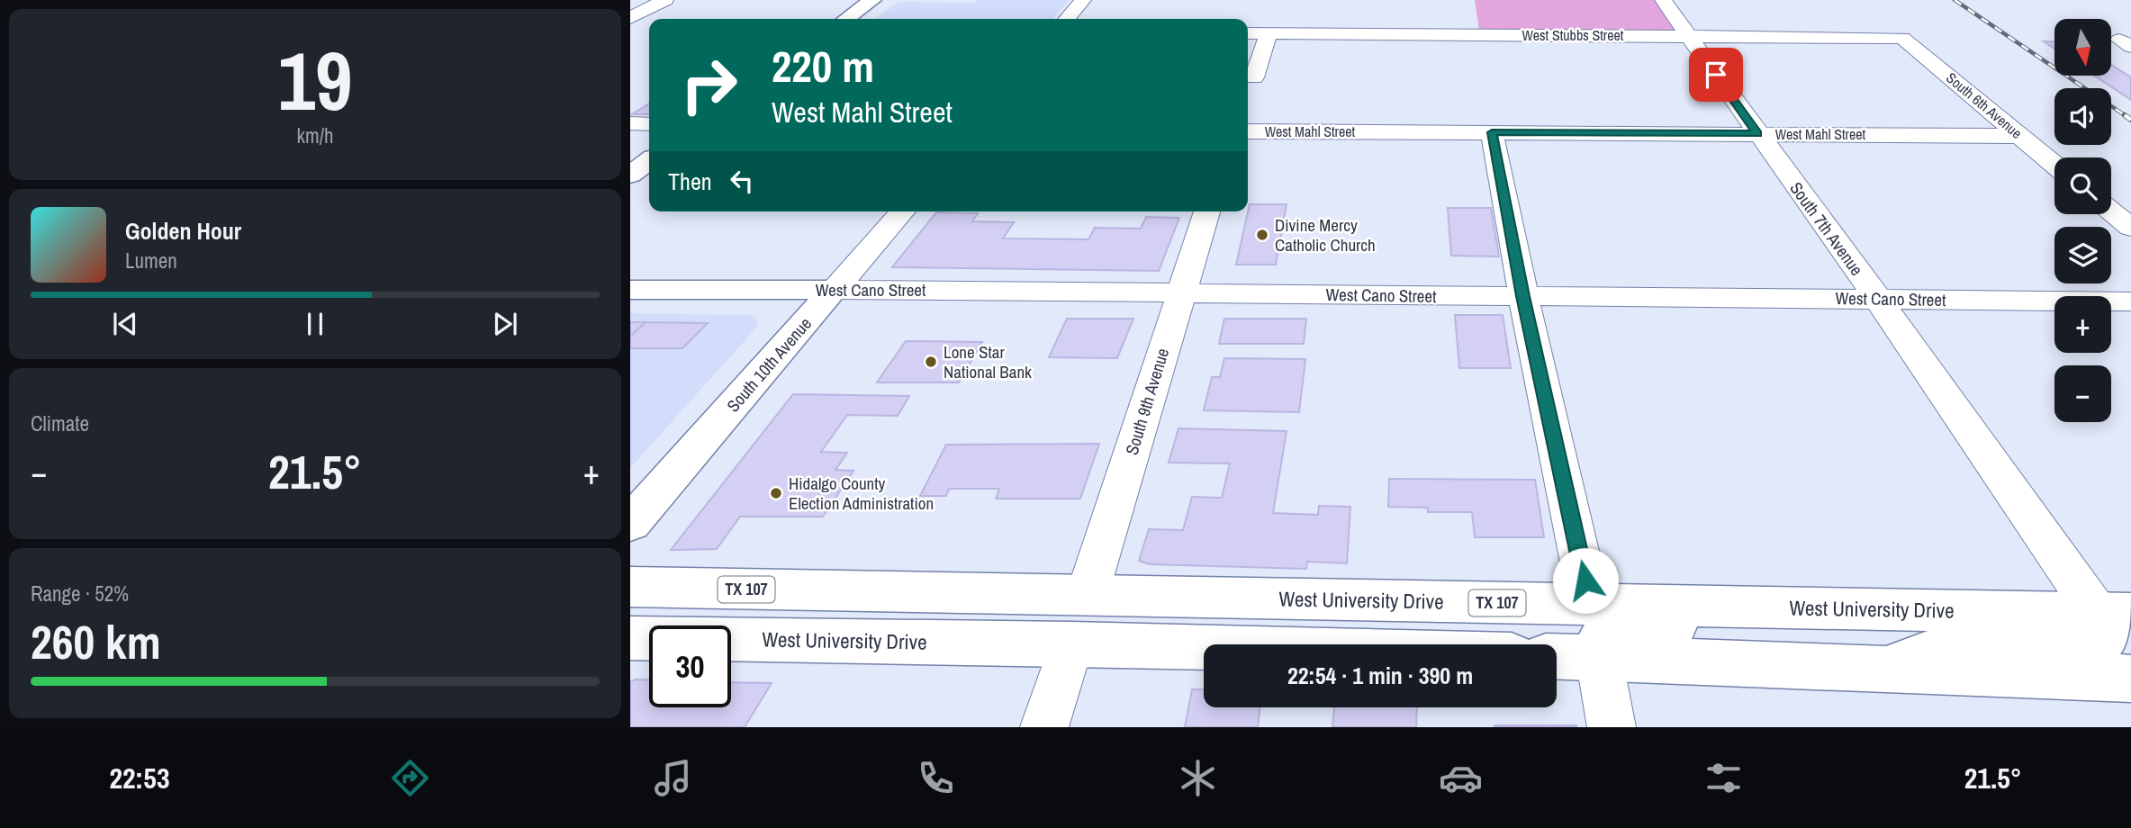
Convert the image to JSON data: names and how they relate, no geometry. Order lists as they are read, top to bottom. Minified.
{"streets":{"main road":["West Cano Street","South 10th Avenue","TX 107","West University Drive"],"street":["West Stubbs Street","South 6th Avenue","West Mahl Street","South 7th Avenue","South 9th Avenue"]},"crossings":[["West Stubbs Street","South 6th Avenue"],["West Stubbs Street","South 7th Avenue"],["South 6th Avenue","West Mahl Street"],["West Mahl Street","South 7th Avenue"],["South 7th Avenue","West Cano Street"],["South 7th Avenue","West University Drive"],["West Cano Street","South 10th Avenue"],["West Cano Street","South 9th Avenue"],["South 9th Avenue","West University Drive"]],"places":["Divine Mercy Catholic Church","Lone Star National Bank","Hidalgo County Election Administration"],"north":"bottom","page":{"tile":[["19","km/h"],"Climate",["Range · 52%","260 km"]],"map_buttons":["+","−"],"turn":["220 m","West Mahl Street"],"then":"Then","song":["Golden Hour","Lumen"],"heat":["−","21.5°","+"],"limit":"30","trip":"22:54 · 1 min · 390 m","tabs":["22:53","21.5°"]}}
